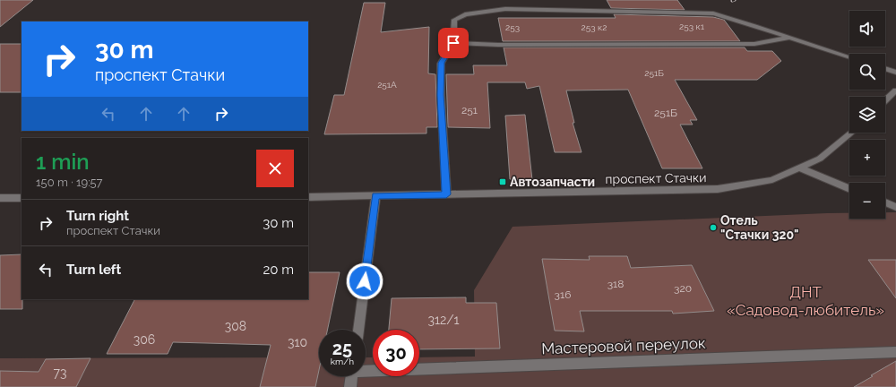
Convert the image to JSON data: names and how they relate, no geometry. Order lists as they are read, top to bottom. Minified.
{"streets":{"street":["проспект Стачки","Мастеровой переулок"]},"parks":["ДНТ «Садовод-любитель»"],"places":{"transit":["Автозапчасти"],"other":["Отель \"Стачки 320\""]},"house_numbers":["253 к1","253","253 к2","251Б","251А","251","251Б","318","320","316","312/1","308","306","310","73"],"page":{"map_buttons":["+","−"],"turn":["30 m","проспект Стачки"],"heading":["1 min","150 m · 19:57"],"list":[{"name":"Turn right","note":"проспект Стачки","value":"30 m"},{"name":"Turn left","value":"20 m"}],"speed":"25 km/h","limit":"30"}}
